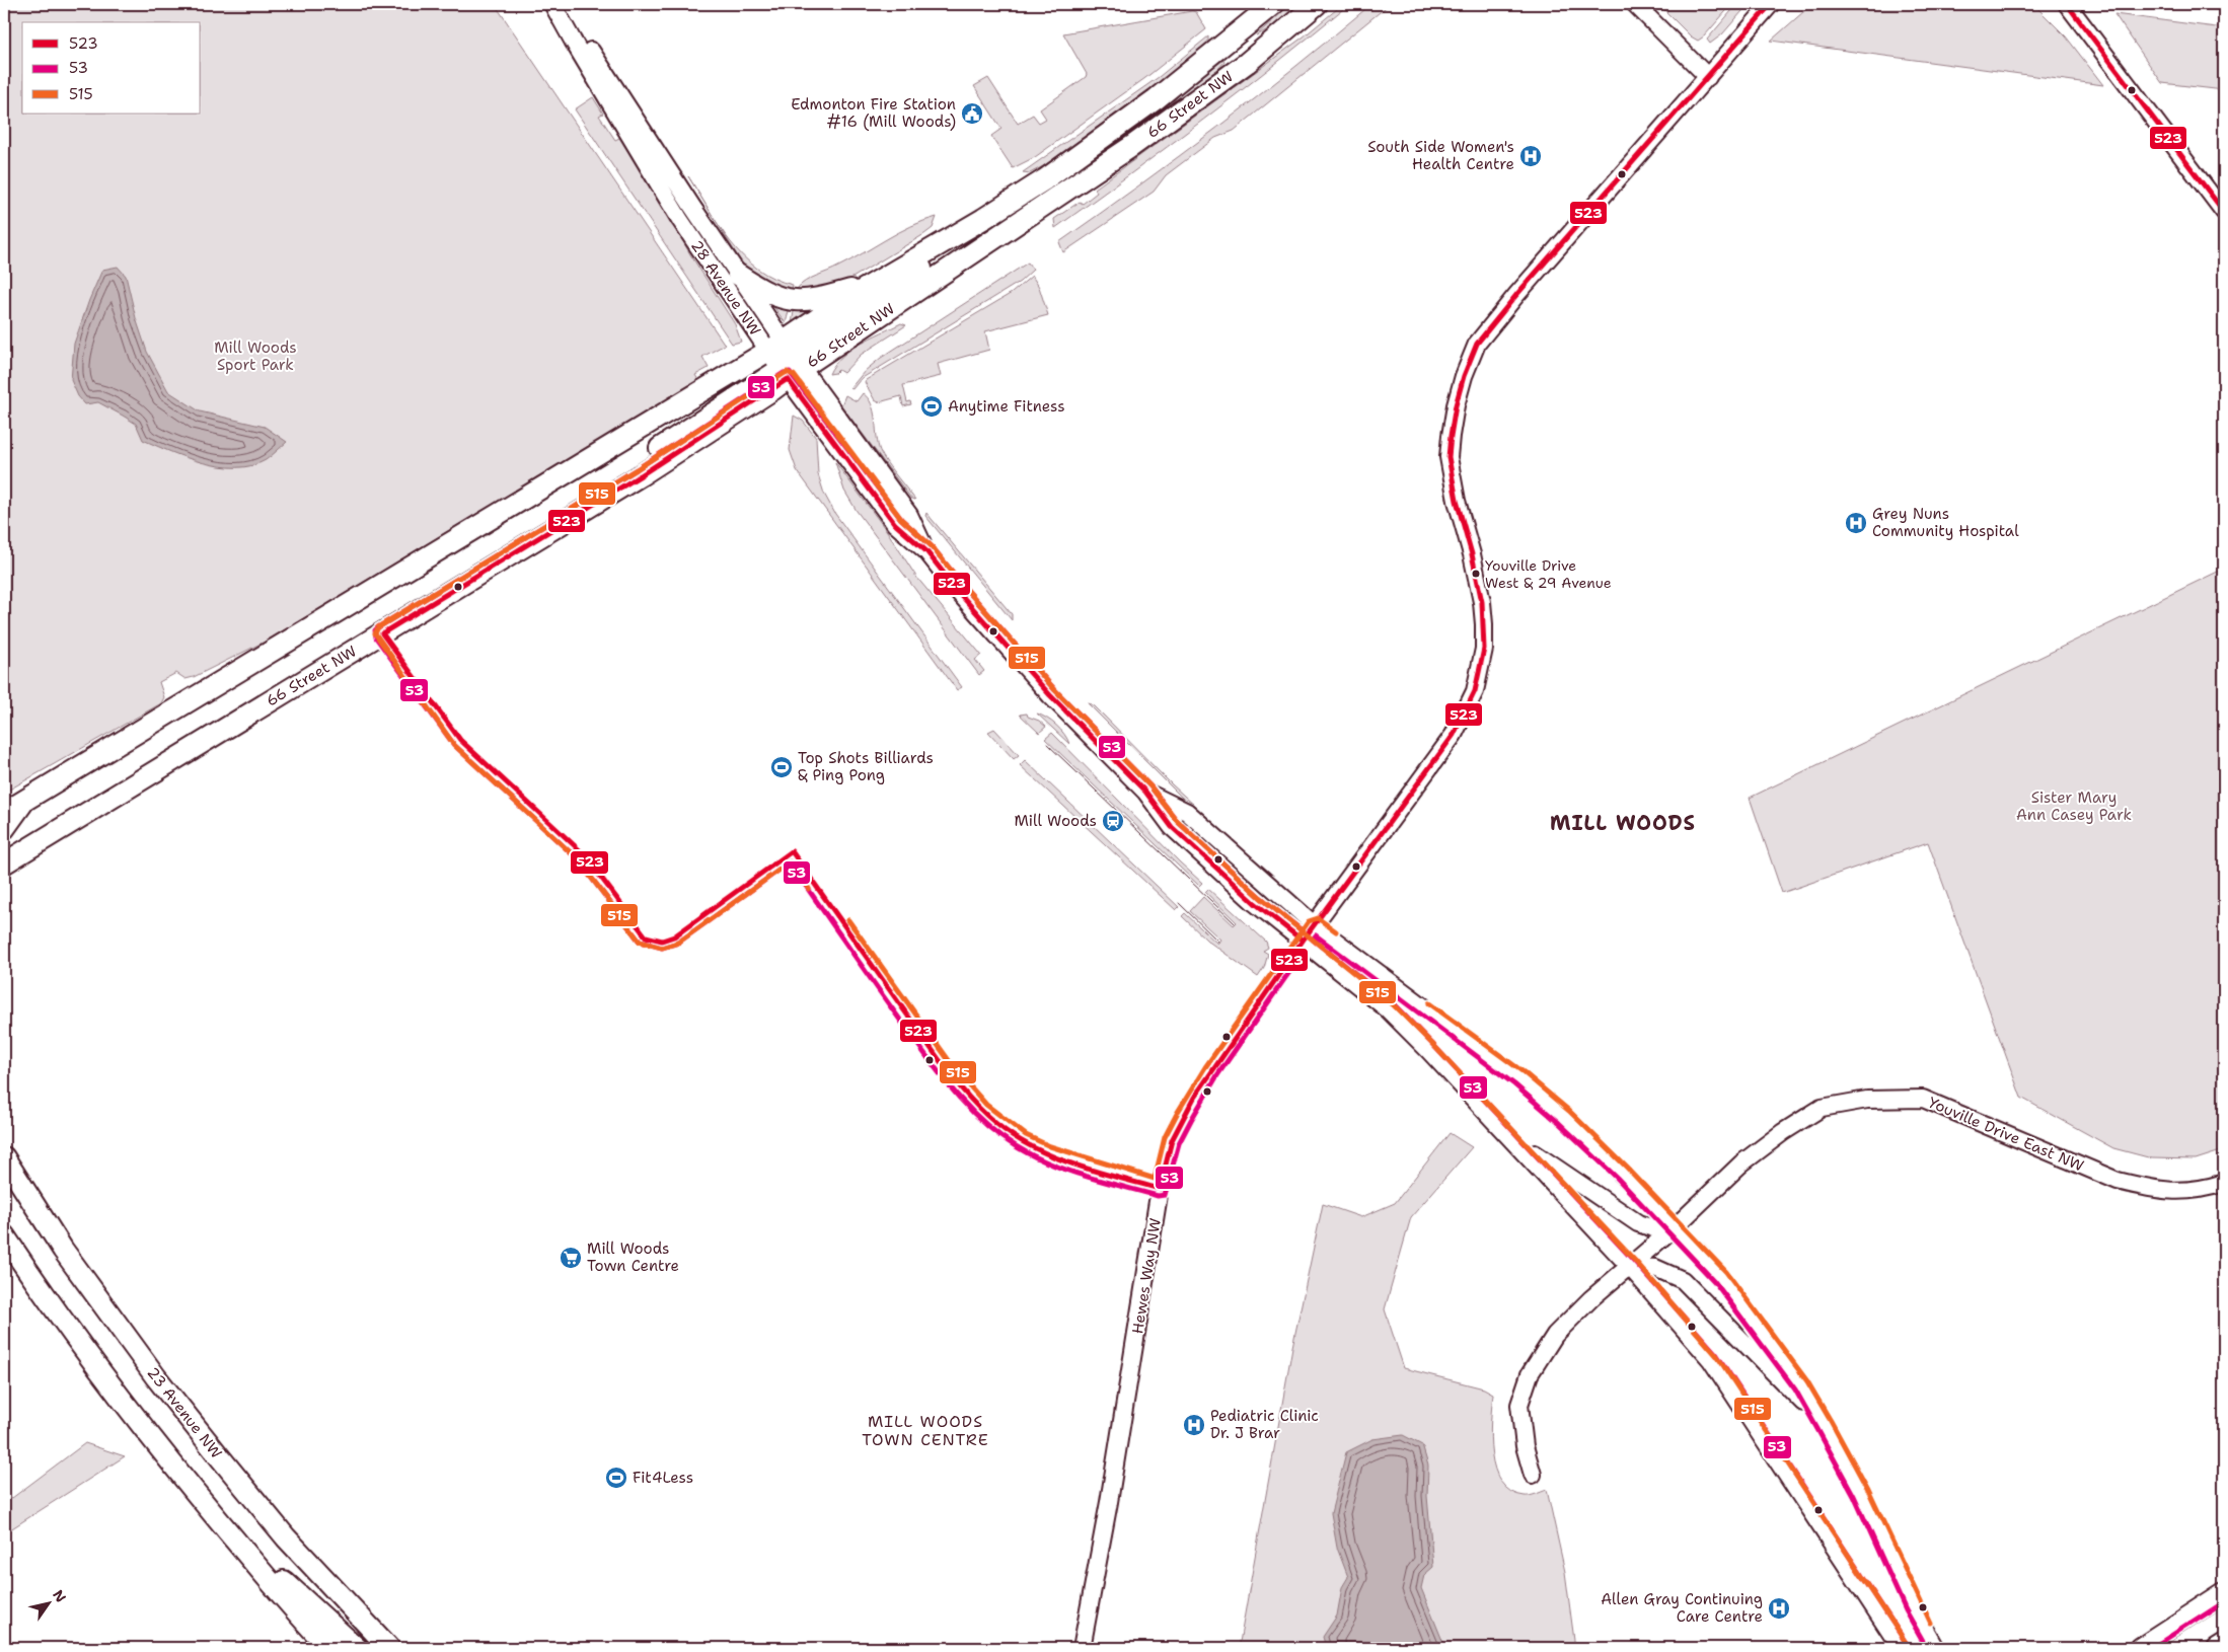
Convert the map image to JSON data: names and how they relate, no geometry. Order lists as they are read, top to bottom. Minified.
{"streets":{"main road":["66 Street NW","23 Avenue NW"],"street":["28 Avenue NW","Youville Drive East NW","Hewes Way NW"]},"crossings":[["66 Street NW","28 Avenue NW"],["28 Avenue NW","Youville Drive East NW"],["28 Avenue NW","Hewes Way NW"]],"districts":["MILL WOODS","MILL WOODS TOWN CENTRE"],"parks":["Mill Woods Sport Park","Sister Mary Ann Casey Park"],"places":{"public building":["Edmonton Fire Station #16 (Mill Woods)"],"hospital":["South Side Women's Health Centre","Grey Nuns Community Hospital","Pediatric Clinic Dr. J Brar","Allen Gray Continuing Care Centre"],"sports":["Anytime Fitness","Top Shots Billiards & Ping Pong","Fit4Less"],"other":["Youville Drive West & 29 Avenue"],"station":["Mill Woods"],"supermarket":["Mill Woods Town Centre"]},"lines":["transit line 523","transit line 53","transit line 515"],"legend":["523","53","515"],"north":"top right"}
